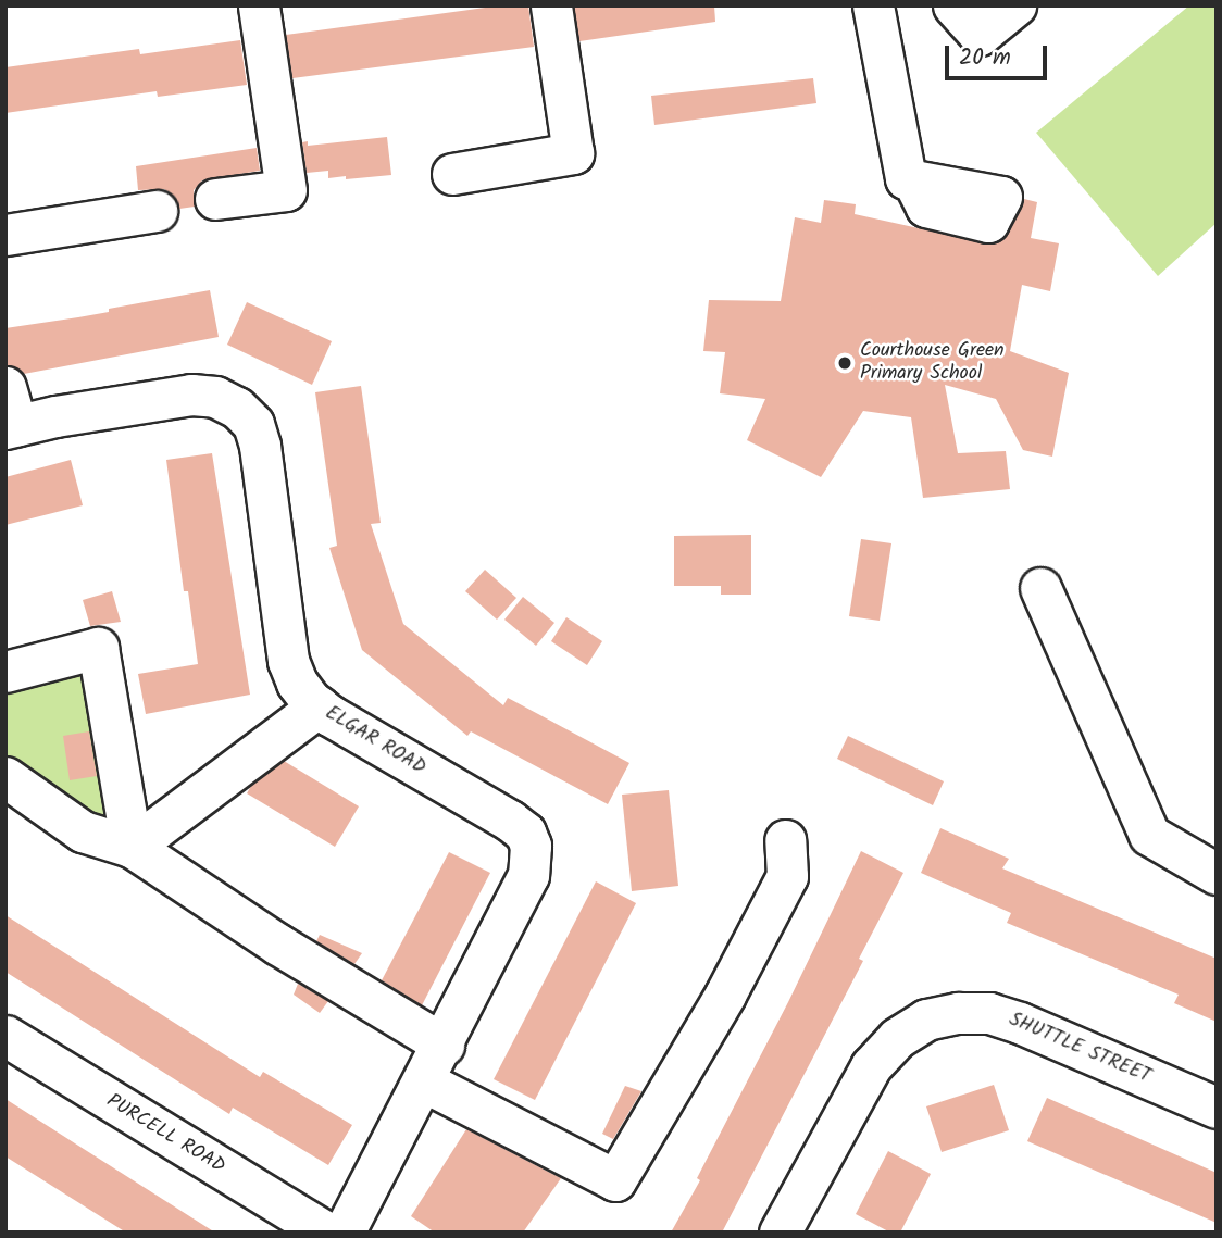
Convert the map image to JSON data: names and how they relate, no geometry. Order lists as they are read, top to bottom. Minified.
{"streets":{"street":["ELGAR ROAD","SHUTTLE STREET","PURCELL ROAD"]},"places":["Courthouse Green Primary School"],"scale_bar":"20 m"}
